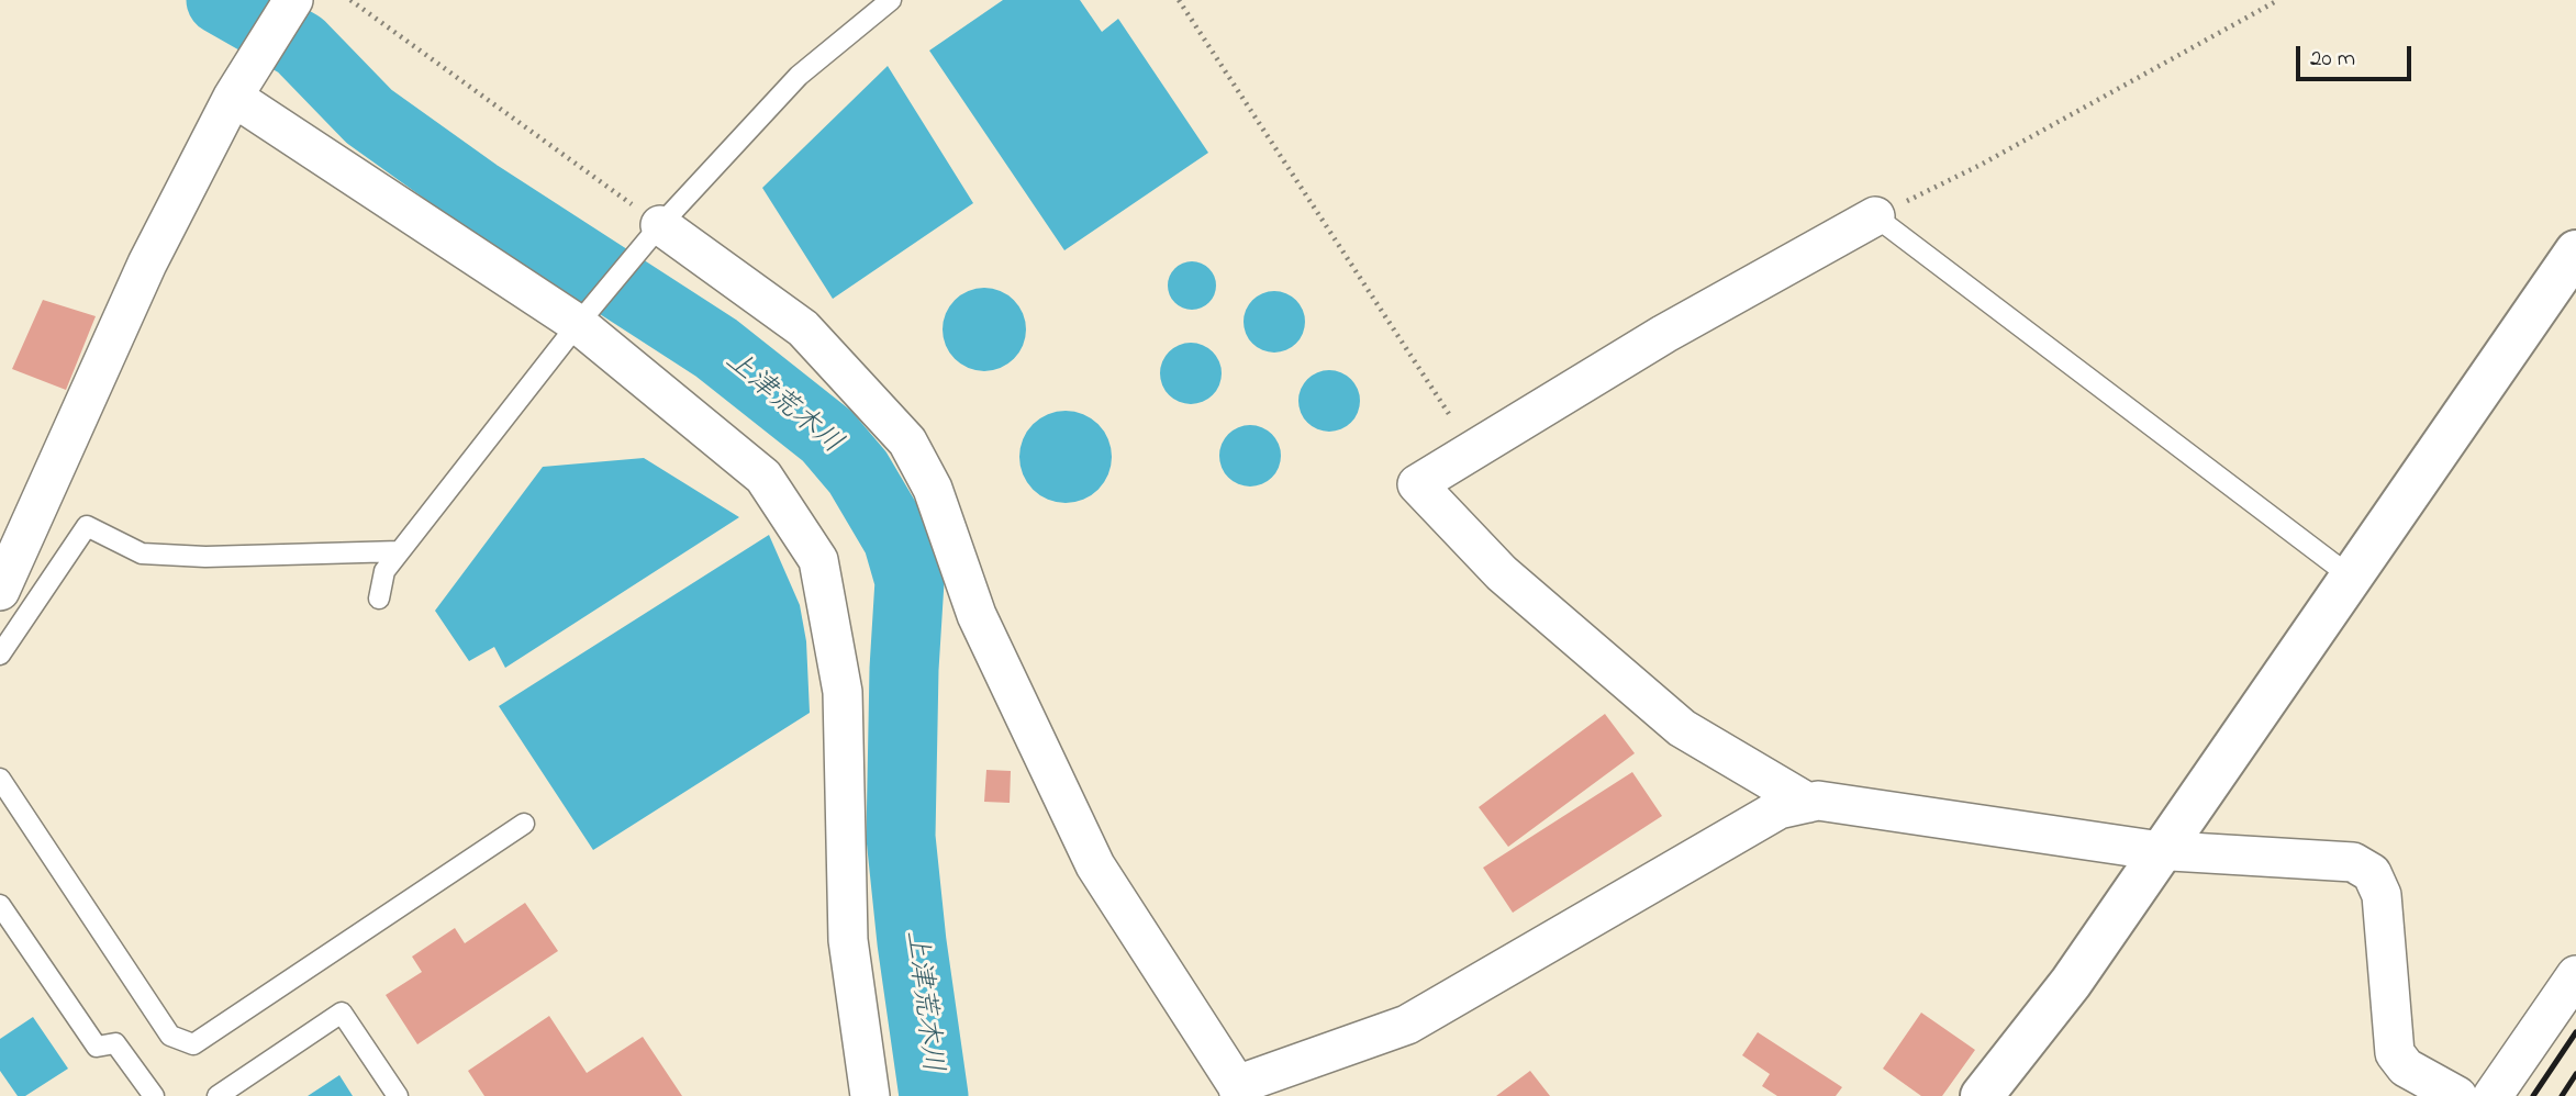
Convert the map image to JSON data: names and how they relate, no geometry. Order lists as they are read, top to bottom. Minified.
{"water":["上津荒木川"],"scale_bar":"20 m"}
